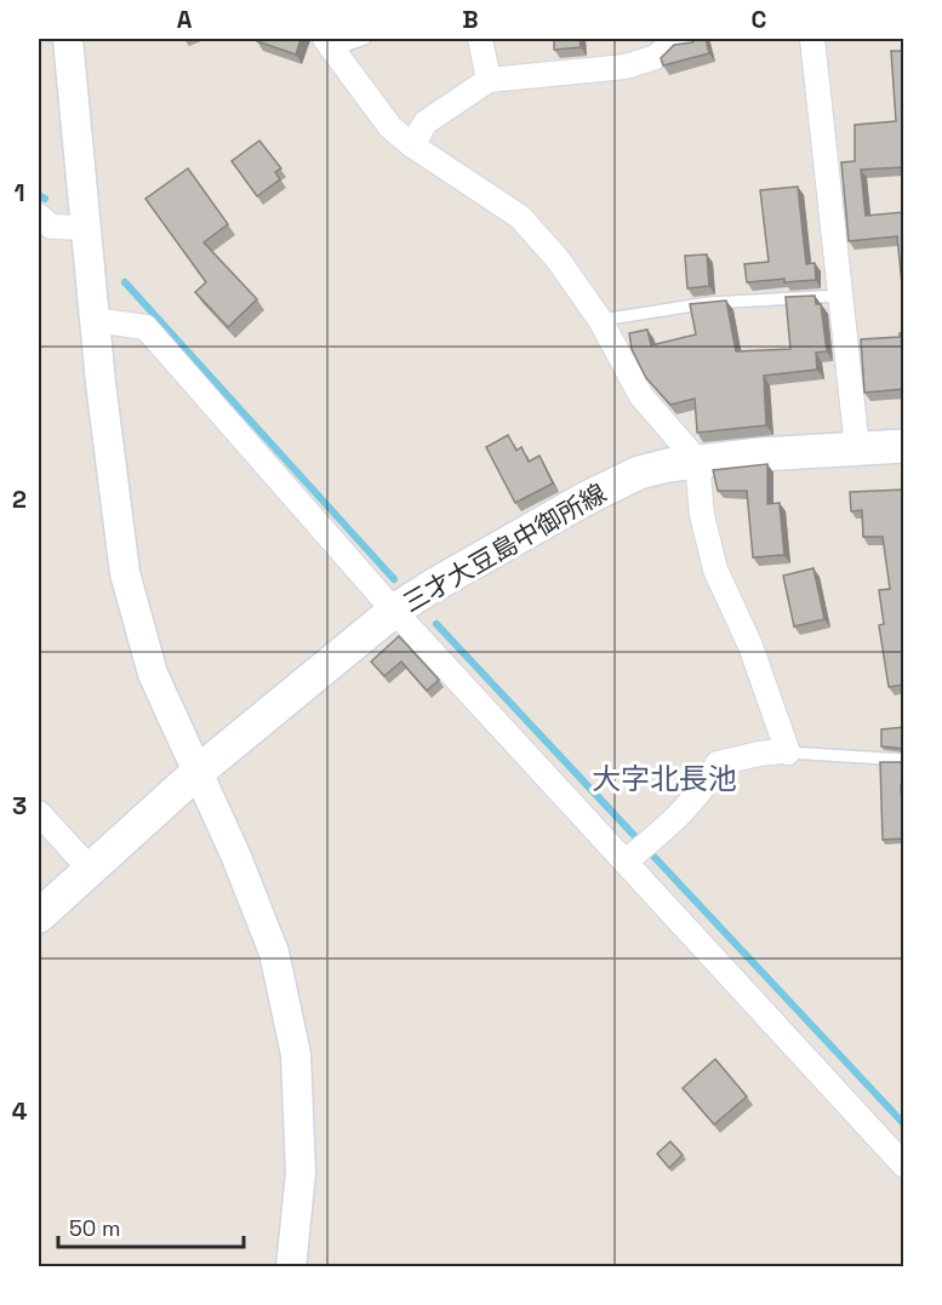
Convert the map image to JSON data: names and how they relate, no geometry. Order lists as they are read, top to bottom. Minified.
{"streets":{"main road":["三才大豆島中御所線"]},"districts":["大字北長池"],"scale_bar":"50 m","grid":{"columns":["A","B","C"],"rows":["1","2","3","4"]}}
